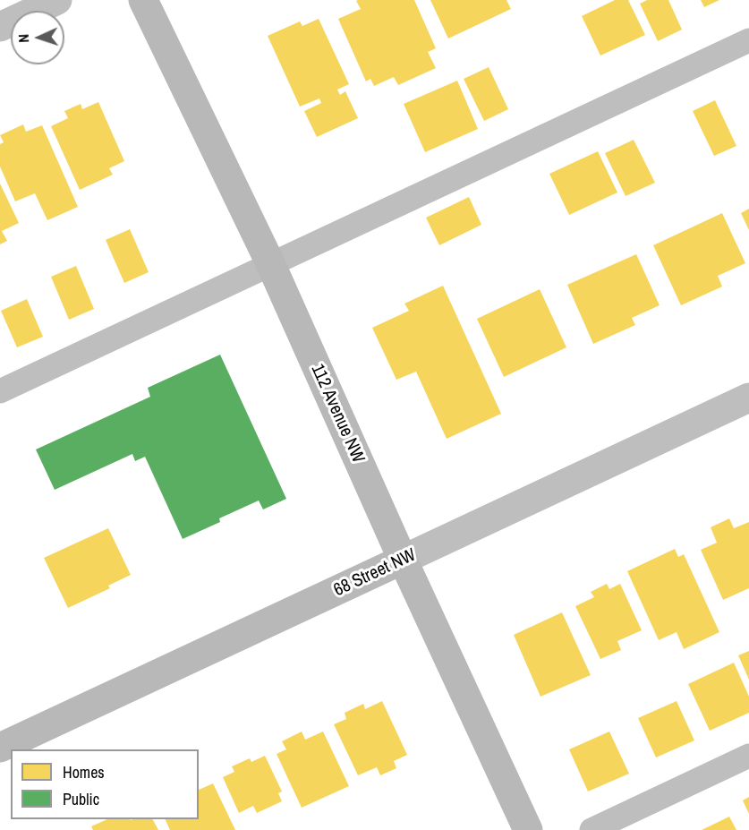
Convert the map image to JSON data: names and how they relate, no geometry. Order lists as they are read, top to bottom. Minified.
{"streets":{"main road":["112 Avenue NW","68 Street NW"]},"crossings":[["112 Avenue NW","68 Street NW"]],"legend":["Homes","Public"],"north":"left"}
